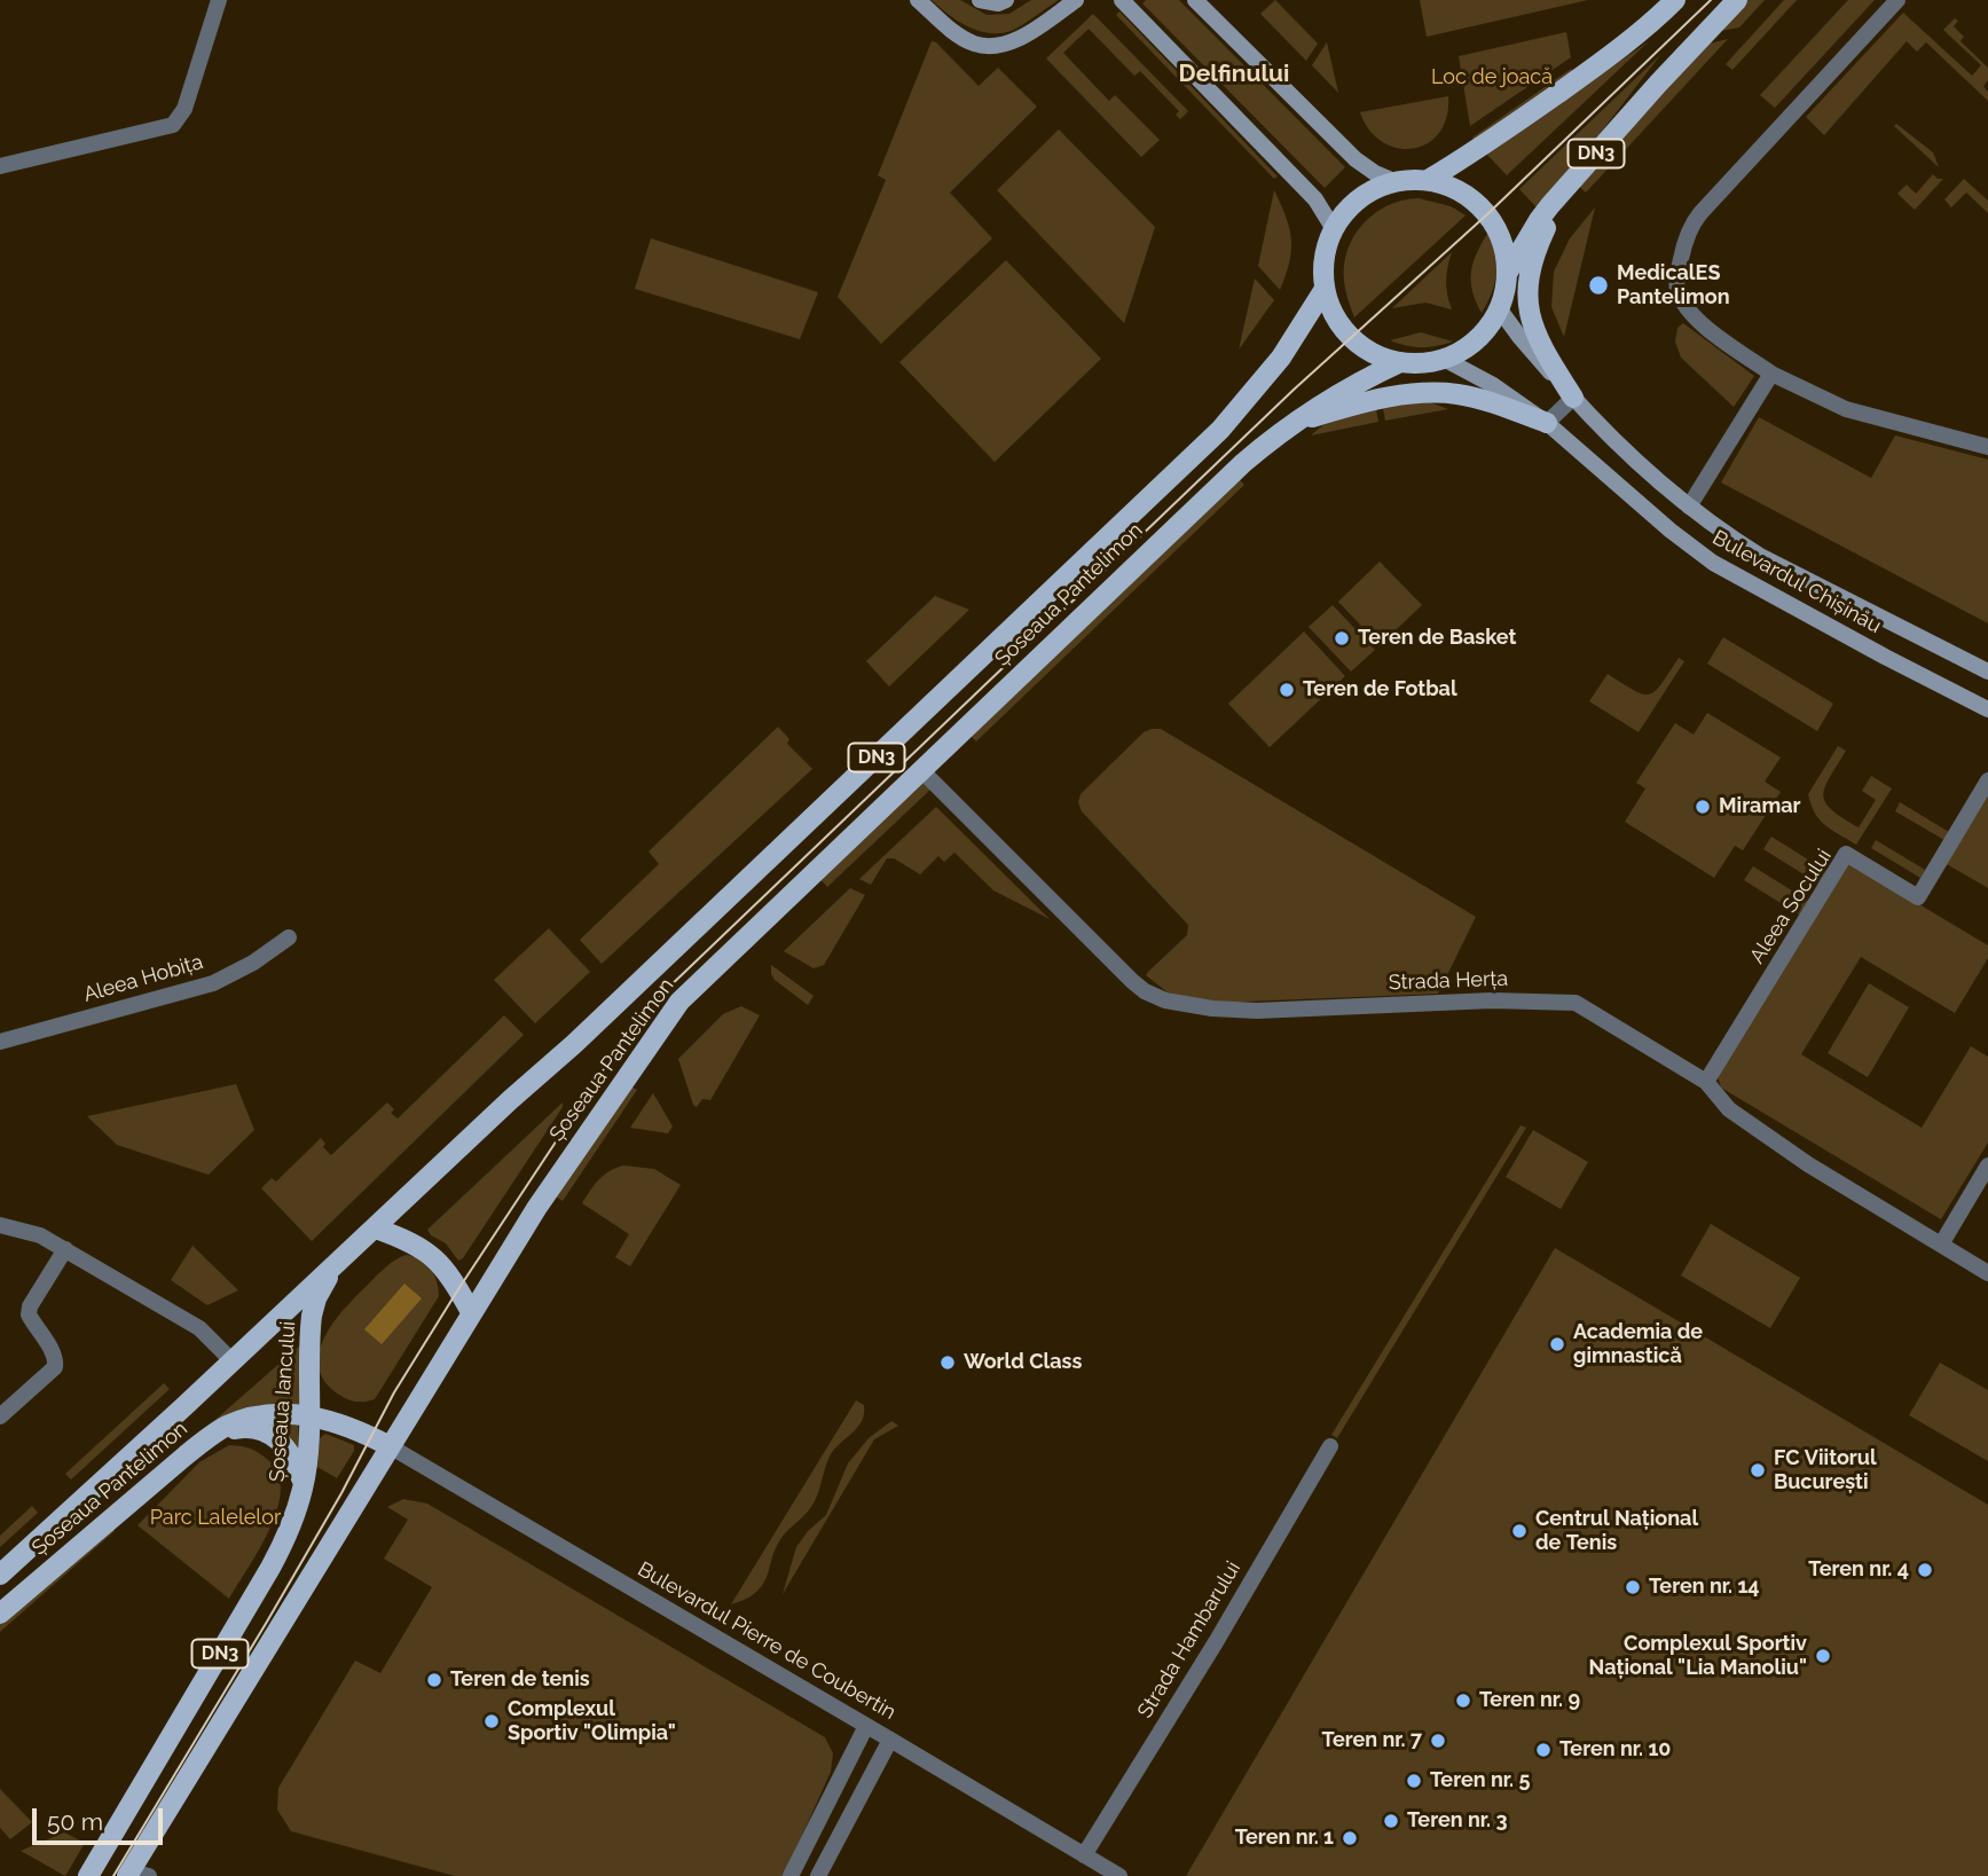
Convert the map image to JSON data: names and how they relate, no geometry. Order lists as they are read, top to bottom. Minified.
{"streets":{"main road":["DN3","Bulevardul Chișinău","Șoseaua Pantelimon","Șoseaua Iancului"],"street":["Aleea Socului","Aleea Hobița","Strada Herța","Strada Hambarului","Bulevardul Pierre de Coubertin"]},"crossings":[["DN3","Bulevardul Chișinău"],["DN3","Șoseaua Pantelimon"],["DN3","Bulevardul Pierre de Coubertin"],["Bulevardul Chișinău","Șoseaua Pantelimon"],["Șoseaua Pantelimon","Strada Herța"],["Șoseaua Pantelimon","Șoseaua Iancului"],["Șoseaua Pantelimon","Bulevardul Pierre de Coubertin"],["Aleea Socului","Strada Herța"],["Strada Hambarului","Bulevardul Pierre de Coubertin"]],"districts":["Delfinului"],"parks":["Loc de joacă","Parc Lalelelor"],"places":["MedicalES Pantelimon","Teren de Basket","Teren de Fotbal","Miramar","Academia de gimnastică","World Class","FC Viitorul București","Centrul Național de Tenis","Teren nr. 4","Teren nr. 14","Complexul Sportiv Național \"Lia Manoliu\"","Teren de tenis","Teren nr. 9","Complexul Sportiv \"Olimpia\"","Teren nr. 7","Teren nr. 10","Teren nr. 5","Teren nr. 3","Teren nr. 1"],"scale_bar":"50 m"}
